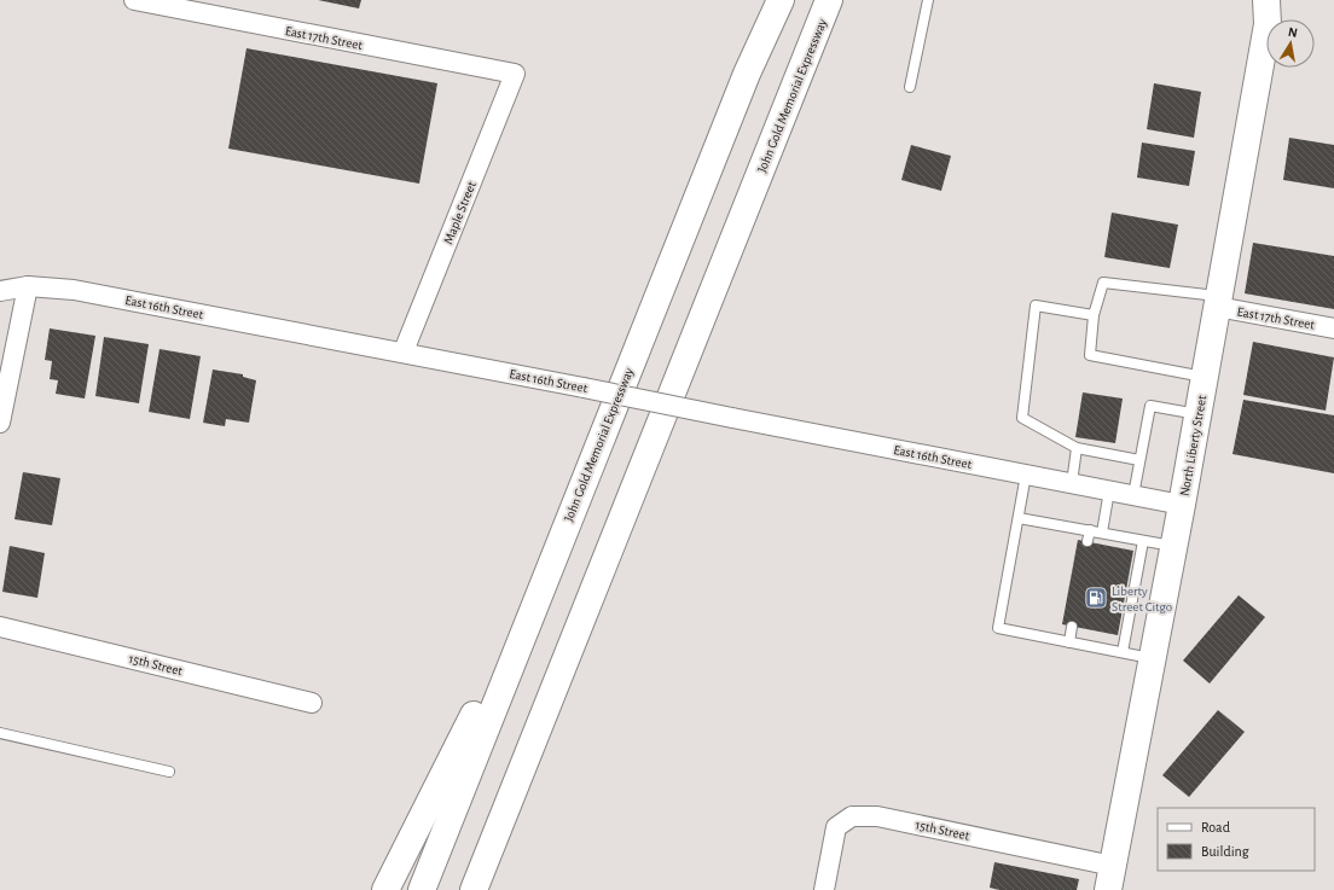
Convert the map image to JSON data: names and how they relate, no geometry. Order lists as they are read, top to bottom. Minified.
{"streets":{"main road":["John Gold Memorial Expressway","North Liberty Street"],"street":["East 17th Street","Maple Street","East 16th Street","15th Street"]},"crossings":[["East 17th Street","Maple Street"],["East 17th Street","North Liberty Street"],["Maple Street","East 16th Street"],["East 16th Street","North Liberty Street"],["North Liberty Street","15th Street"]],"places":{"fuel station":["Liberty Street Citgo"]},"legend":["Road","Building"],"north":"top"}
